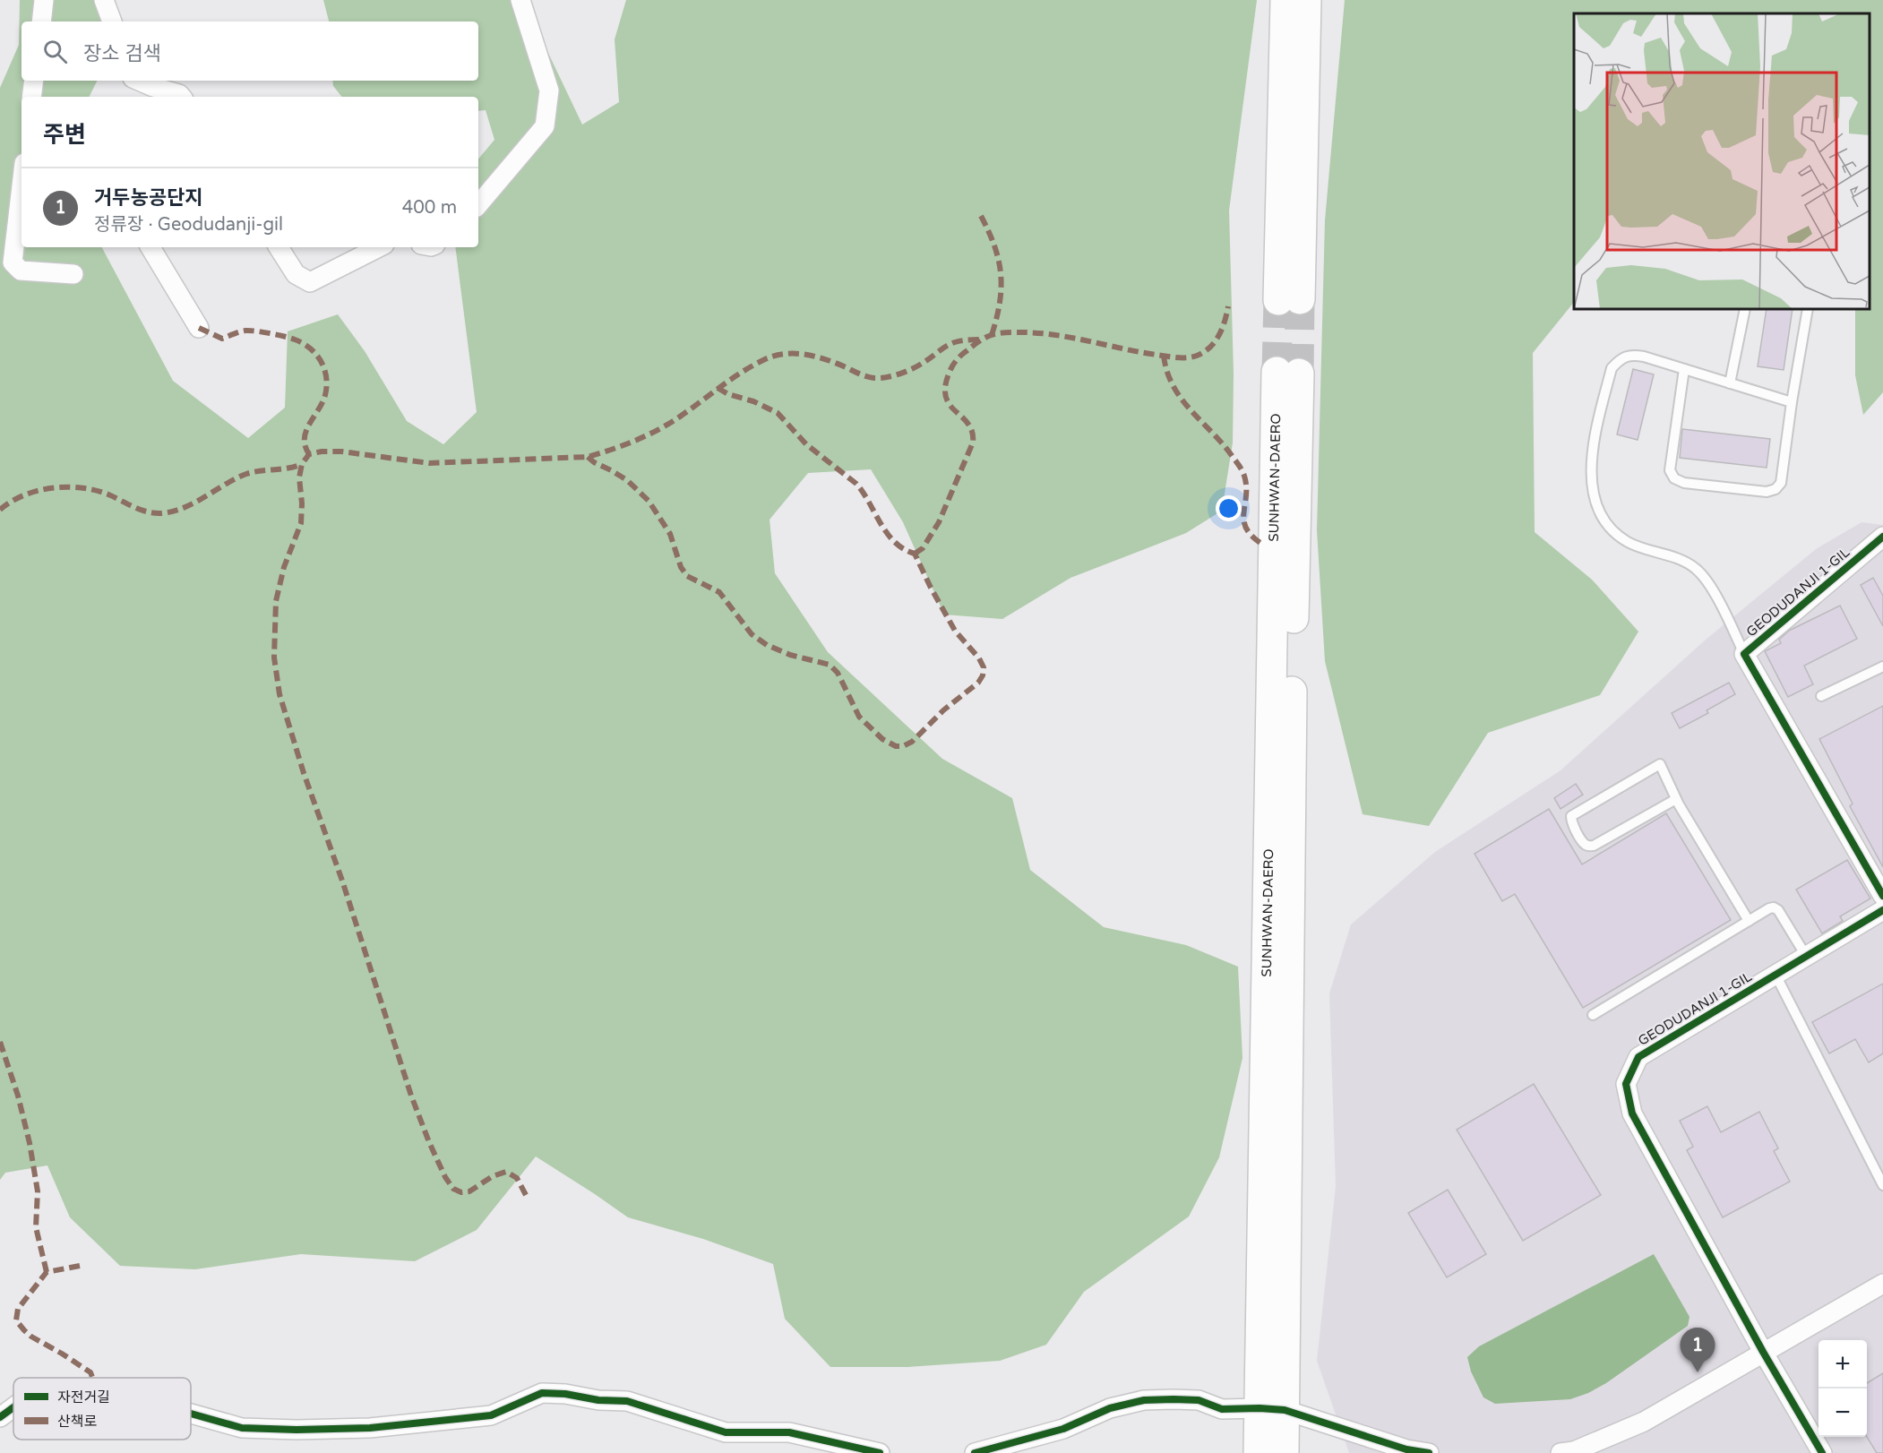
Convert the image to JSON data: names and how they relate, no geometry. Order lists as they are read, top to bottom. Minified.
{"streets":{"main road":["SUNHWAN-DAERO"],"street":["GEODUDANJI 1-GIL"]},"legend":["자전거길","산책로"],"page":{"search":"장소 검색","heading":"주변","list":[{"mark":"1","name":"거두농공단지","note":"정류장 · Geodudanji-gil","value":"400 m"}],"pins":"1","map_buttons":["+","−"]}}
